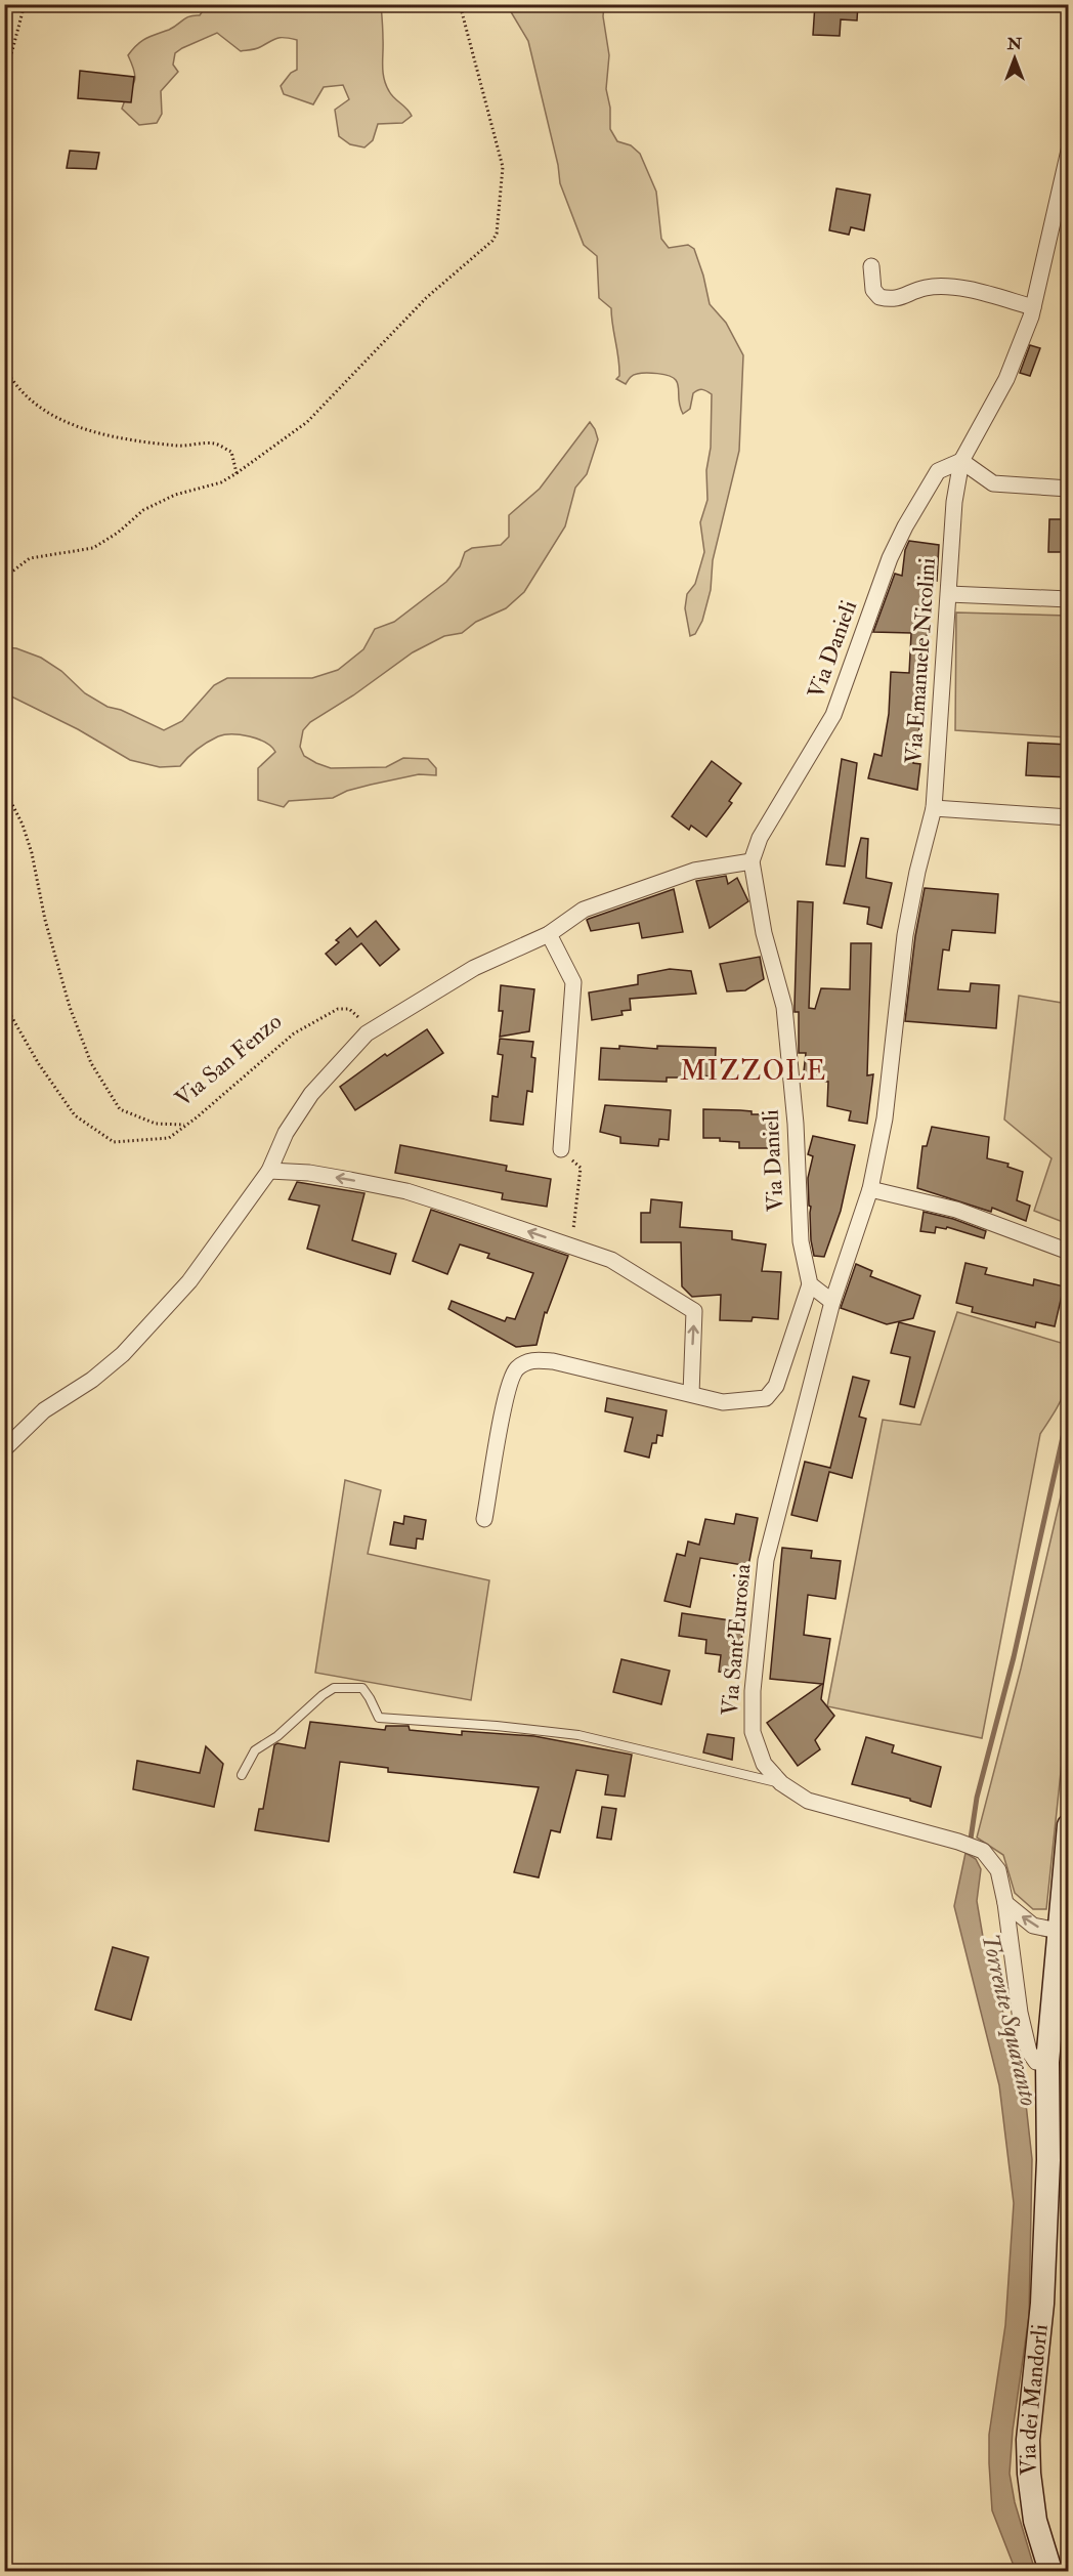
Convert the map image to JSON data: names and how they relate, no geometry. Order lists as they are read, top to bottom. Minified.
{"streets":{"street":["Via Danieli","Via Emanuele Nicolini","Via Sant'Eurosia","Via dei Mandorli"],"path":["Via San Fenzo"]},"crossings":[["Via Danieli","Via Emanuele Nicolini"],["Via Emanuele Nicolini","Via Sant'Eurosia"],["Via Sant'Eurosia","Via dei Mandorli"]],"districts":["MIZZOLE"],"water":["Torrente Squaranto"],"north":"top"}
